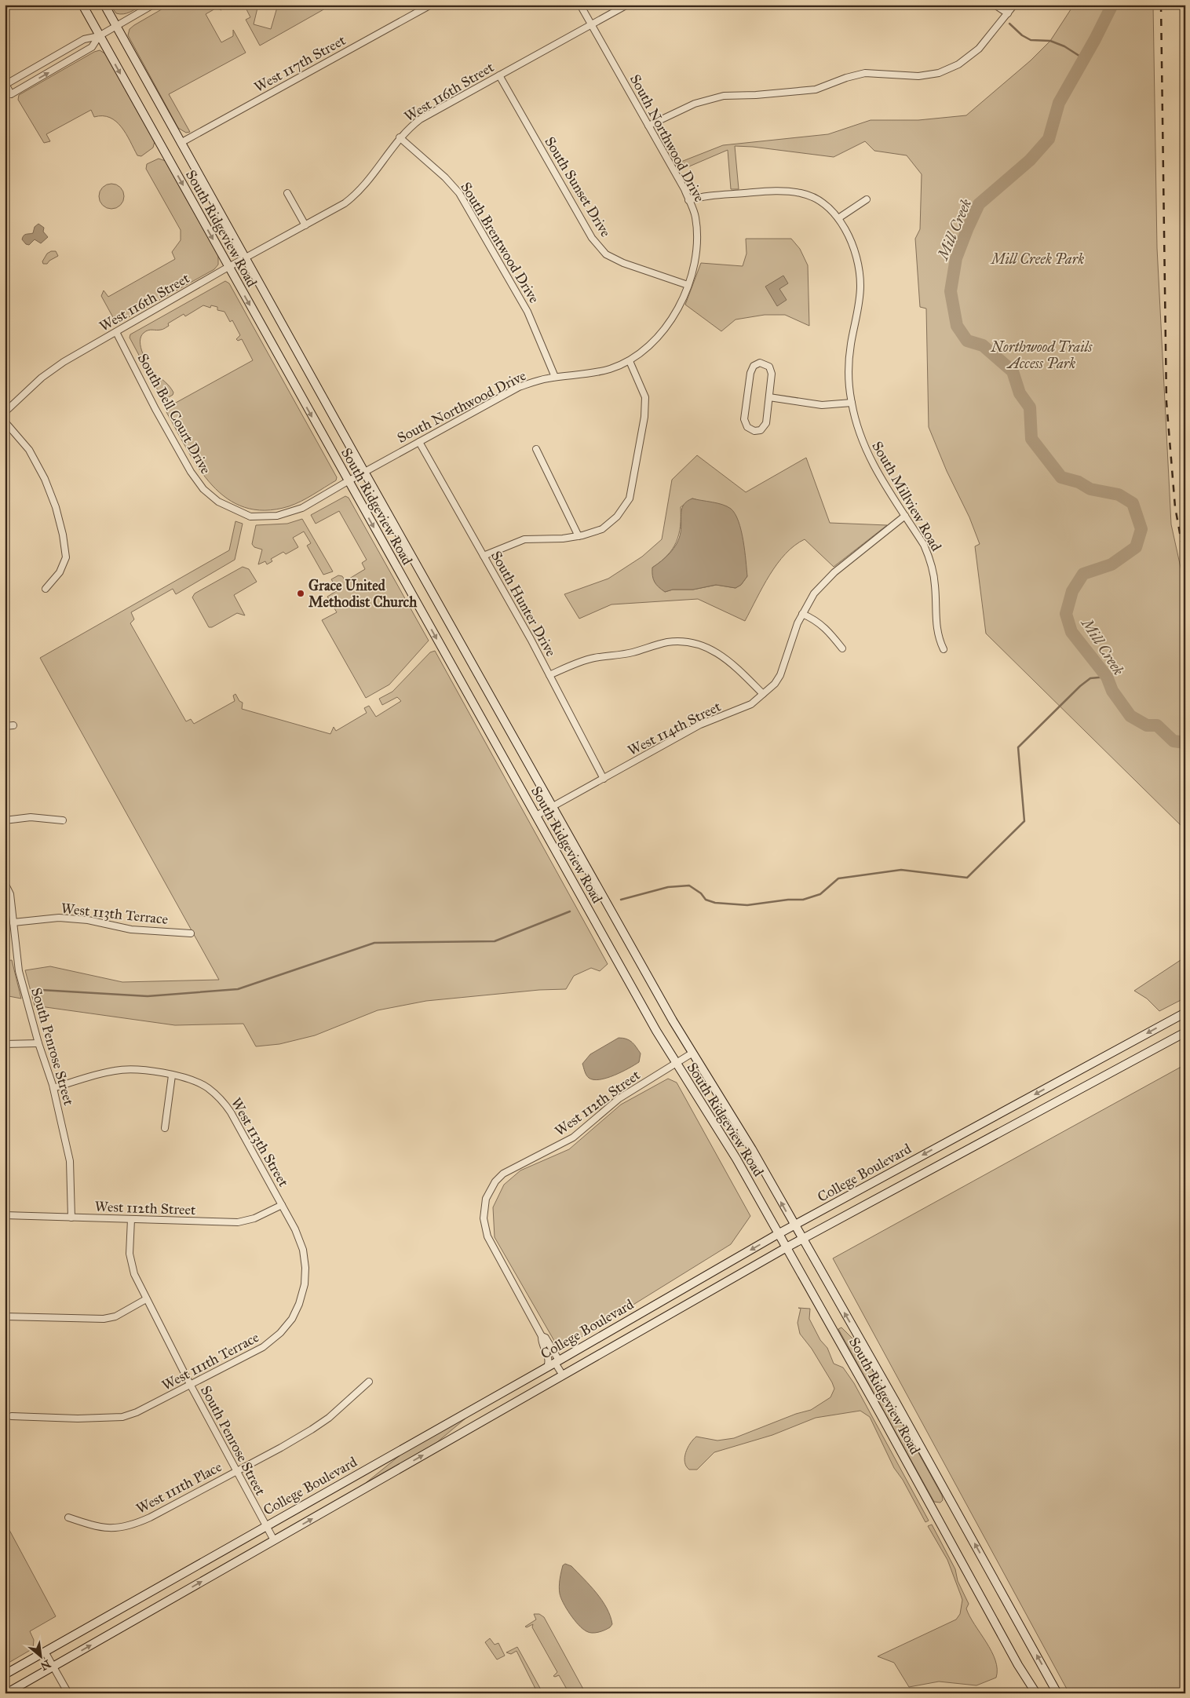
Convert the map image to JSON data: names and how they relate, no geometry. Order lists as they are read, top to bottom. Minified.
{"streets":{"main road":["South Ridgeview Road","College Boulevard"],"street":["West 117th Street","West 116th Street","South Northwood Drive","South Sunset Drive","South Brentwood Drive","South Bell Court Drive","South Millview Road","South Hunter Drive","West 114th Street","West 113th Terrace","South Penrose Street","West 112th Street","West 113th Street","West 111th Terrace","West 111th Place"]},"crossings":[["West 117th Street","South Ridgeview Road"],["West 116th Street","South Northwood Drive"],["West 116th Street","South Sunset Drive"],["West 116th Street","South Ridgeview Road"],["West 116th Street","South Brentwood Drive"],["West 116th Street","South Bell Court Drive"],["South Northwood Drive","South Sunset Drive"],["South Northwood Drive","South Ridgeview Road"],["South Northwood Drive","South Brentwood Drive"],["South Northwood Drive","South Bell Court Drive"],["South Northwood Drive","South Millview Road"],["South Northwood Drive","South Hunter Drive"],["South Ridgeview Road","South Bell Court Drive"],["South Ridgeview Road","West 114th Street"],["South Ridgeview Road","West 112th Street"],["South Ridgeview Road","College Boulevard"],["South Millview Road","West 114th Street"],["South Hunter Drive","West 114th Street"],["West 113th Terrace","South Penrose Street"],["South Penrose Street","West 112th Street"],["South Penrose Street","West 113th Street"],["South Penrose Street","College Boulevard"],["South Penrose Street","West 111th Terrace"],["South Penrose Street","West 111th Place"],["West 112th Street","West 113th Street"],["West 112th Street","West 111th Terrace"],["West 113th Street","West 111th Terrace"]],"water":["Mill Creek"],"parks":["Mill Creek Park","Northwood Trails Access Park"],"places":["Grace United Methodist Church"],"north":"bottom right"}
